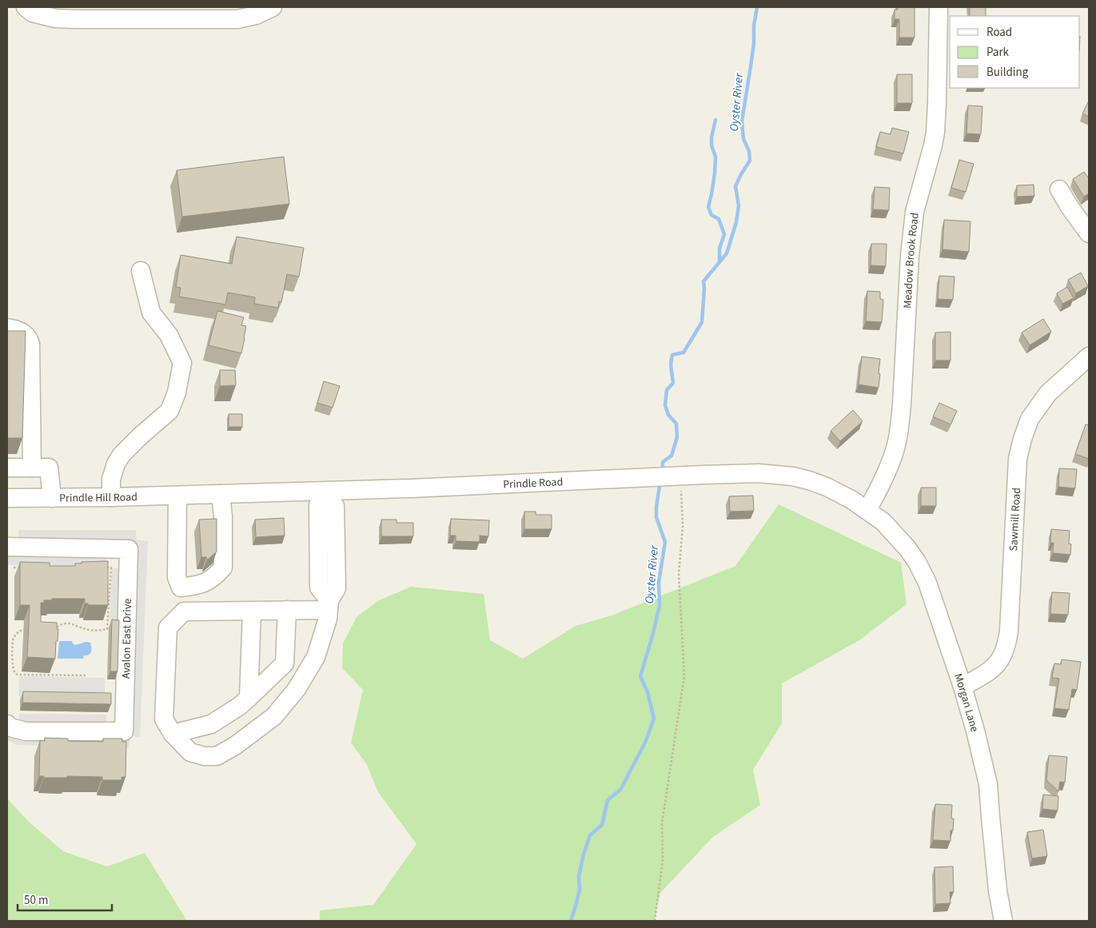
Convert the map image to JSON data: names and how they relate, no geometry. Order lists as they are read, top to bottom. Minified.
{"streets":{"street":["Meadow Brook Road","Prindle Road","Prindle Hill Road","Sawmill Road","Avalon East Drive","Morgan Lane"]},"crossings":[["Meadow Brook Road","Prindle Road"],["Meadow Brook Road","Morgan Lane"],["Prindle Road","Prindle Hill Road"],["Prindle Road","Morgan Lane"],["Sawmill Road","Morgan Lane"]],"water":["Oyster River"],"legend":["Road","Park","Building"],"scale_bar":"50 m"}
